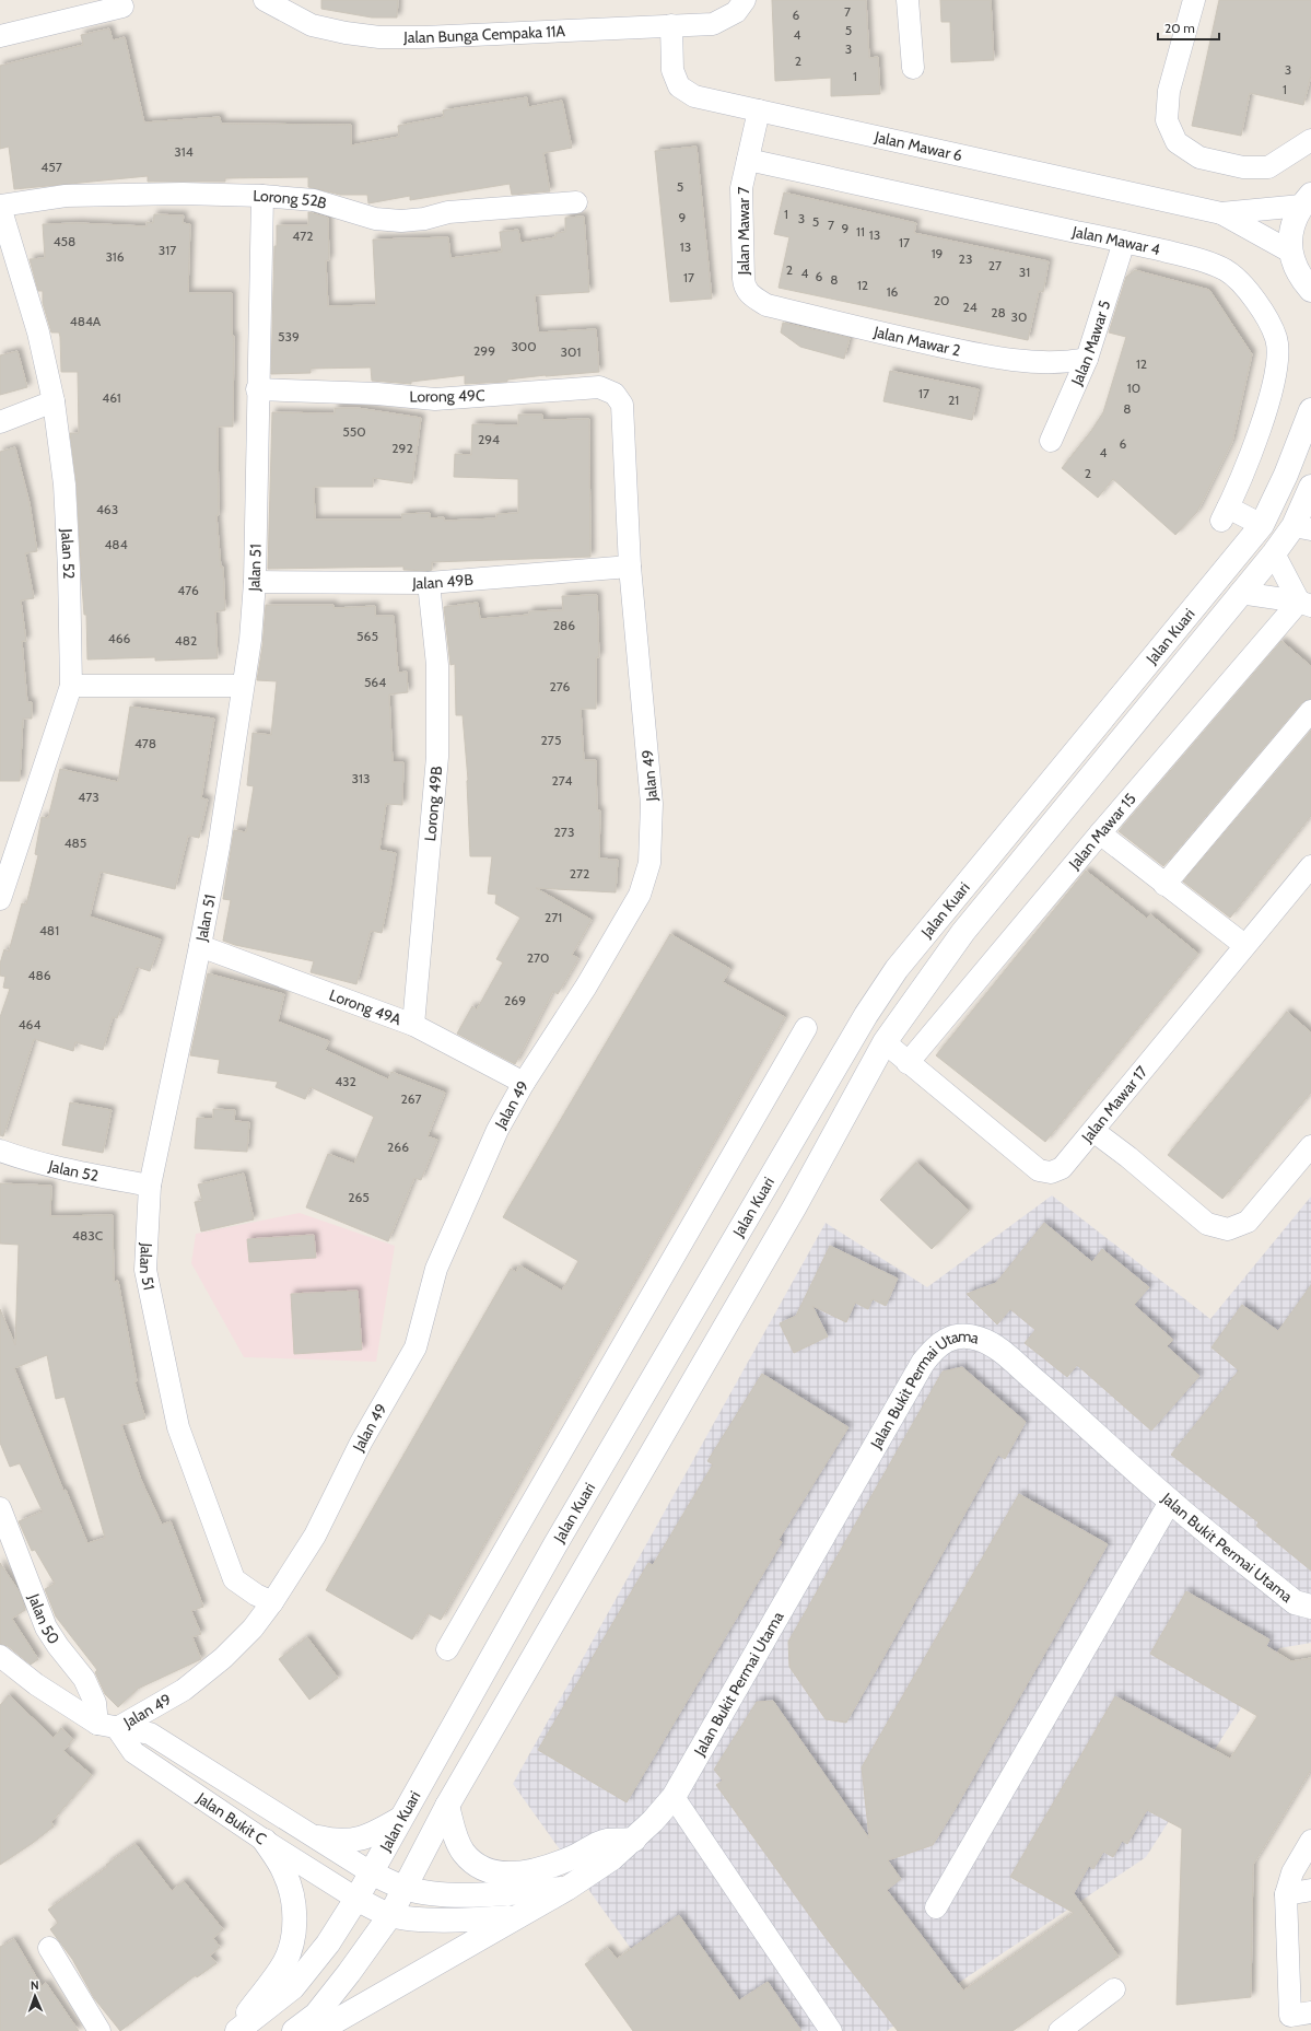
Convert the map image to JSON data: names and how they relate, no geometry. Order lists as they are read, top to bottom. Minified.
{"streets":{"street":["Jalan Bunga Cempaka 11A","Jalan Mawar 6","Lorong 52B","Jalan Mawar 7","Jalan Mawar 4","Jalan Mawar 2","Jalan Mawar 5","Lorong 49C","Jalan 52","Jalan 51","Jalan 49B","Jalan Kuari","Jalan 49","Lorong 49B","Jalan Mawar 15","Lorong 49A","Jalan Mawar 17","Jalan Bukit Permai Utama","Jalan 50","Jalan Bukit C"]},"crossings":[["Jalan Bunga Cempaka 11A","Jalan Mawar 6"],["Jalan Mawar 6","Jalan Mawar 7"],["Lorong 52B","Jalan 52"],["Lorong 52B","Jalan 51"],["Jalan Mawar 7","Jalan Mawar 4"],["Jalan Mawar 7","Jalan Mawar 2"],["Jalan Mawar 4","Jalan Mawar 5"],["Jalan Mawar 4","Jalan Kuari"],["Jalan Mawar 2","Jalan Mawar 5"],["Lorong 49C","Jalan 51"],["Lorong 49C","Jalan 49"],["Jalan 52","Jalan 51"],["Jalan 51","Jalan 49B"],["Jalan 51","Jalan 49"],["Jalan 51","Lorong 49A"],["Jalan 49B","Jalan 49"],["Jalan 49B","Lorong 49B"],["Jalan Kuari","Jalan Mawar 17"],["Jalan Kuari","Jalan Bukit Permai Utama"],["Jalan Kuari","Jalan Bukit C"],["Jalan 49","Lorong 49A"],["Jalan 49","Jalan 50"],["Jalan 49","Jalan Bukit C"],["Lorong 49B","Lorong 49A"],["Jalan Mawar 15","Jalan Mawar 17"],["Jalan Bukit Permai Utama","Jalan Bukit C"],["Jalan 50","Jalan Bukit C"]],"house_numbers":["7","6","5","4","3","2","3","1","1","314","457","5","1","9","3","5","7","9","11","13","472","458","17","13","317","19","316","23","27","2","31","4","6","17","8","12","16","20","24","28","30","484A","539","300","299","301","12","10","17","461","21","8","550","294","6","292","4","2","463","484","476","286","565","466","482","564","276","275","478","313","274","473","273","485","272","271","481","270","486","269","464","432","267","266","265","483C"],"scale_bar":"20 m","north":"top"}
